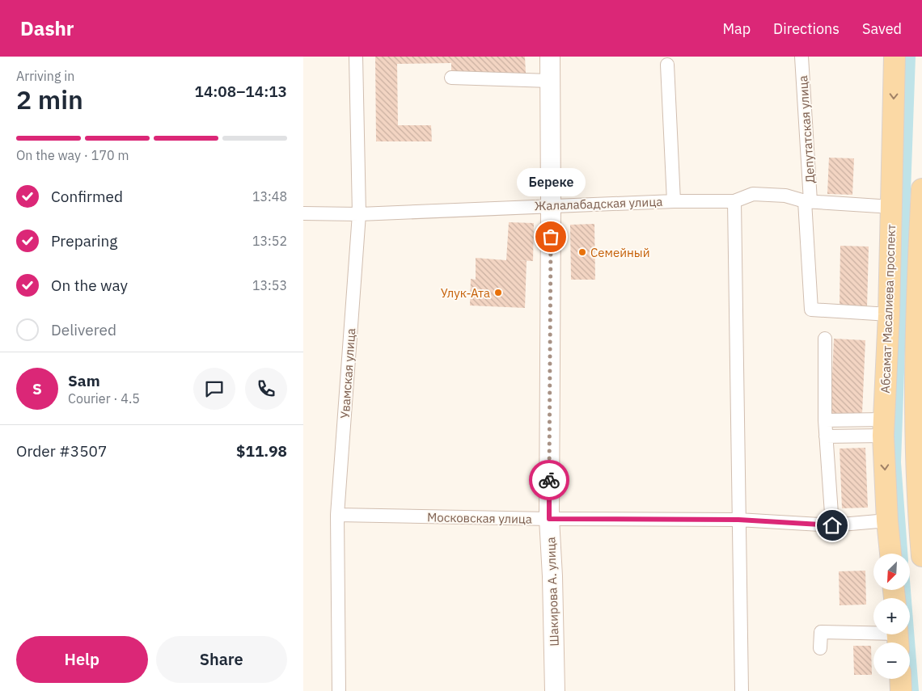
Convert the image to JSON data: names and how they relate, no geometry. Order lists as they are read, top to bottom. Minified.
{"streets":{"main road":["Абсамат Масалиева проспект","Шакирова А. улица"],"street":["Депутатская улица","Жалалабадская улица","Увамская улица","Московская улица"]},"crossings":[["Депутатская улица","Жалалабадская улица"],["Депутатская улица","Абсамат Масалиева проспект"],["Жалалабадская улица","Абсамат Масалиева проспект"],["Жалалабадская улица","Увамская улица"],["Жалалабадская улица","Шакирова А. улица"],["Абсамат Масалиева проспект","Московская улица"],["Увамская улица","Московская улица"],["Московская улица","Шакирова А. улица"]],"places":["Береке","Семейный","Улук-Ата"],"north":"bottom left","page":{"header":"Dashr","nav":["Map","Directions","Saved"],"heading":["2 min","Arriving in","14:08–14:13"],"panel":["Sam","Courier · 4.5","Order #3507","$11.98"],"bar":"On the way · 170 m","bubble":"Береке","list":[["Confirmed","13:48"],["Preparing","13:52"],["On the way","13:53"],"Delivered"],"round":"S","map_buttons":["+","−"],"buttons":["Help","Share"]}}
